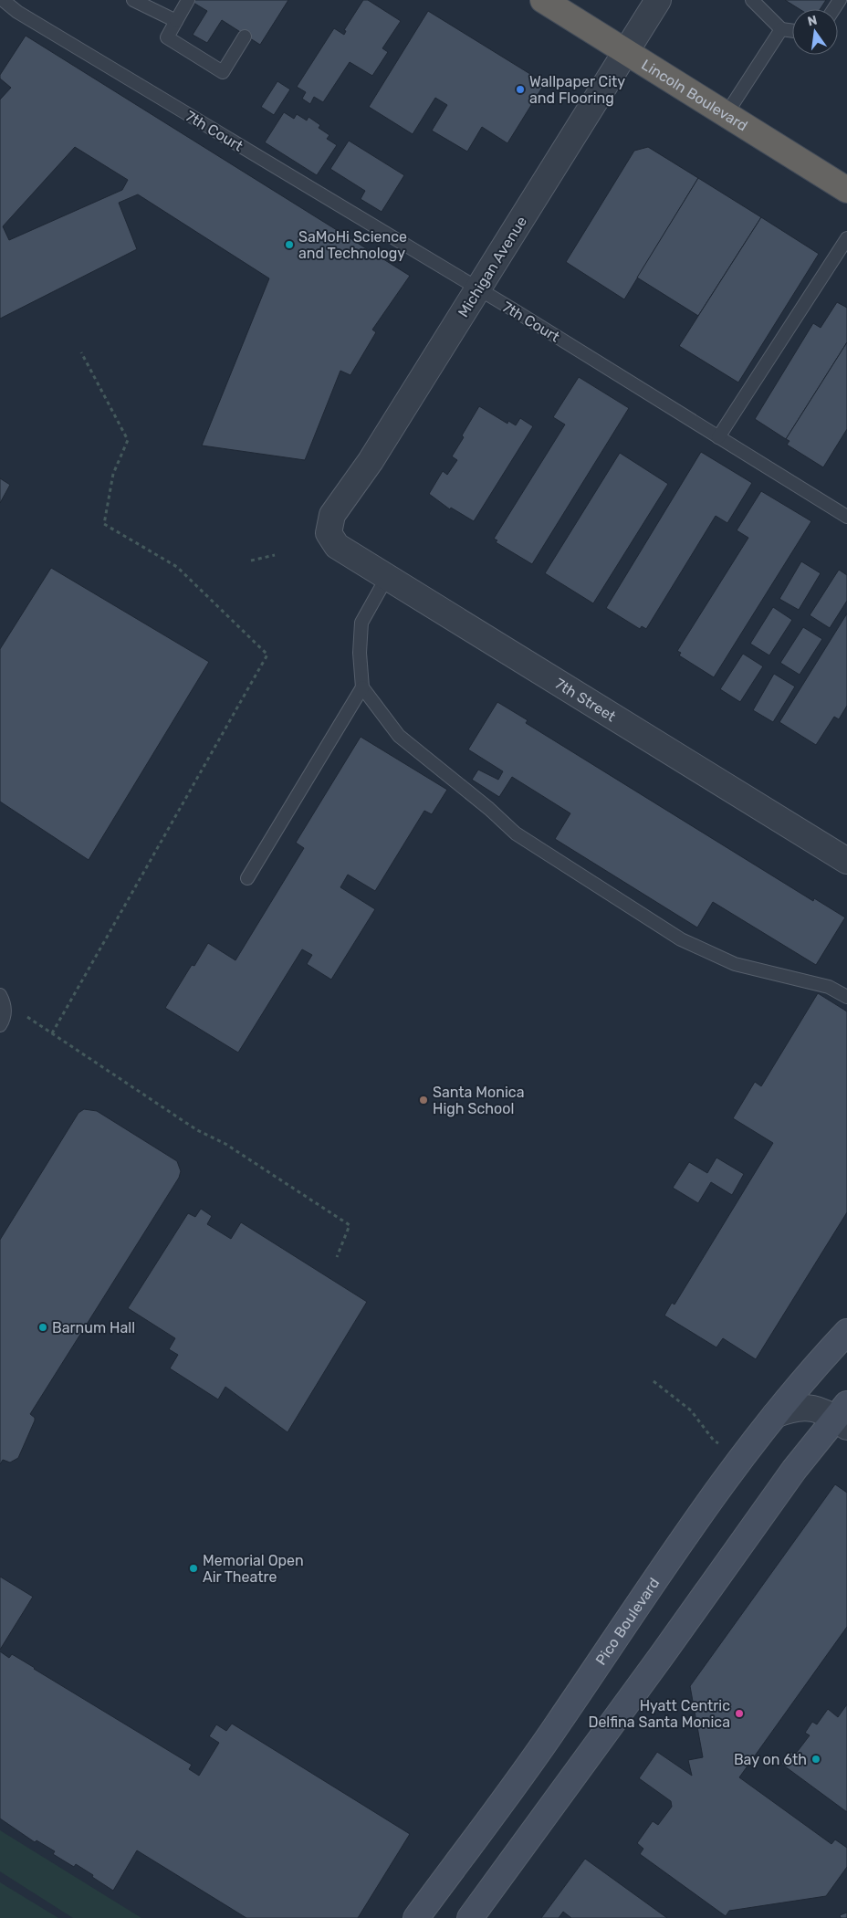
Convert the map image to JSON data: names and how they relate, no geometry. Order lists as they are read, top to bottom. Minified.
{"streets":{"highway":["Lincoln Boulevard"],"main road":["Pico Boulevard"],"street":["Michigan Avenue","7th Street"],"lane":["7th Court"]},"crossings":[["Lincoln Boulevard","Michigan Avenue"],["7th Court","Michigan Avenue"],["Michigan Avenue","7th Street"]],"places":["Wallpaper City and Flooring","SaMoHi Science and Technology","Santa Monica High School","Barnum Hall","Memorial Open Air Theatre","Hyatt Centric Delfina Santa Monica","Bay on 6th"],"north":"top"}
